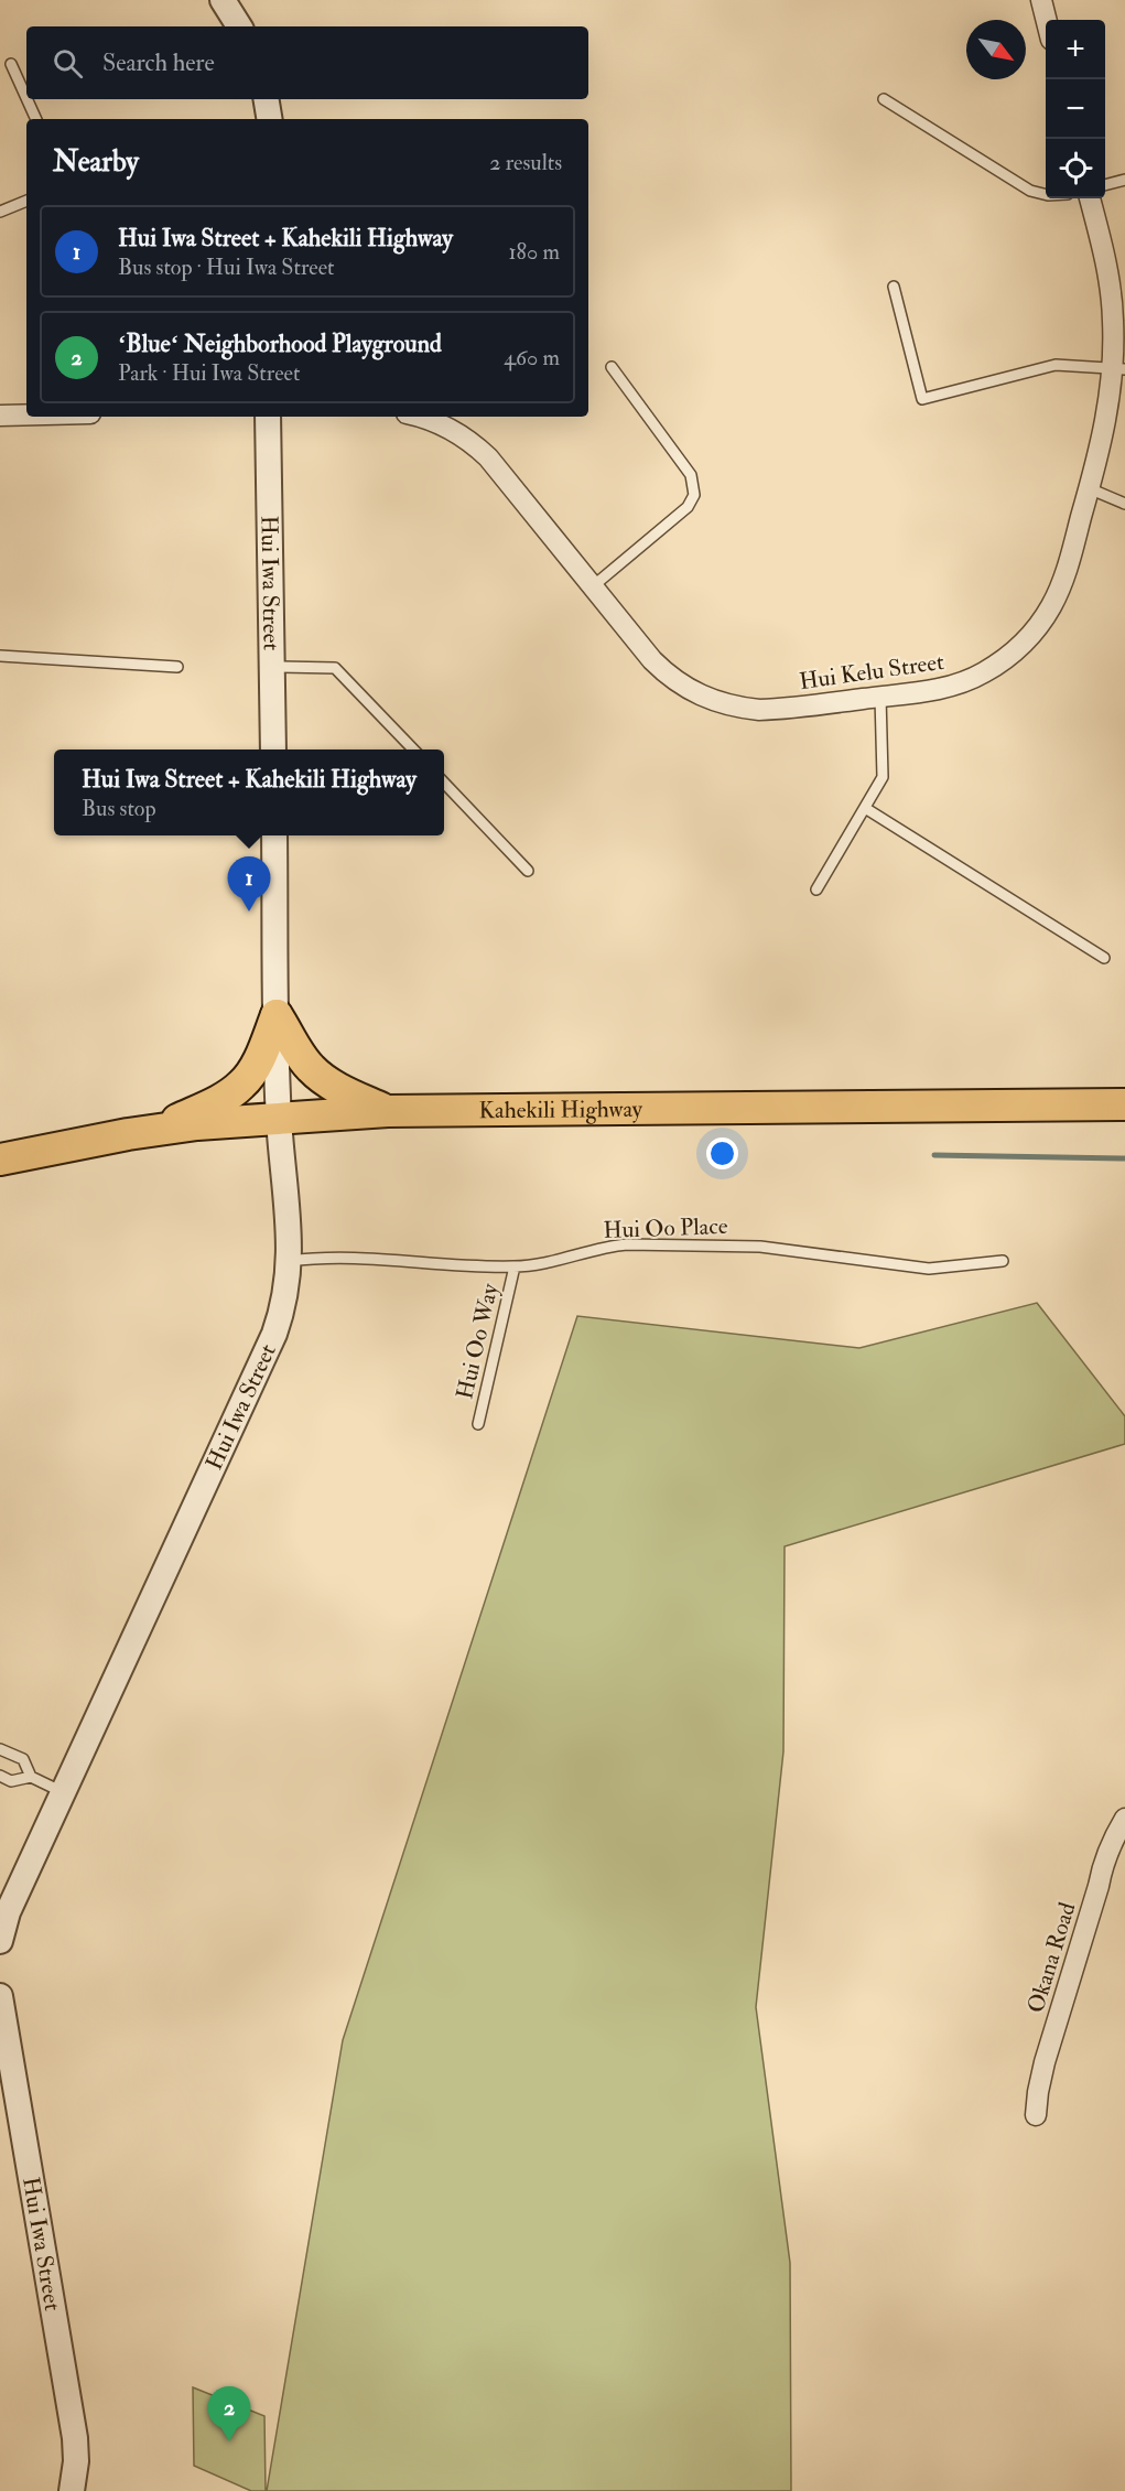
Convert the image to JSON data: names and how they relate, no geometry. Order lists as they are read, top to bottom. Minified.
{"streets":{"main road":["Kahekili Highway"],"street":["Hui Iwa Street","Hui Kelu Street","Okana Road"],"lane":["Hui Oo Place","Hui Oo Way"]},"crossings":[["Hui Iwa Street","Kahekili Highway"],["Hui Iwa Street","Hui Oo Place"],["Hui Oo Place","Hui Oo Way"]],"north":"bottom right","page":{"map_buttons":["+","−"],"search":"Search here","heading":["Nearby","2 results"],"list":[{"mark":"1","name":"Hui Iwa Street + Kahekili Highway","note":"Bus stop · Hui Iwa Street","value":"180 m"},{"mark":"2","name":"ʻBlueʻ Neighborhood Playground","note":"Park · Hui Iwa Street","value":"460 m"}],"popup":["Hui Iwa Street + Kahekili Highway","Bus stop"],"pins":["1","2"]}}
